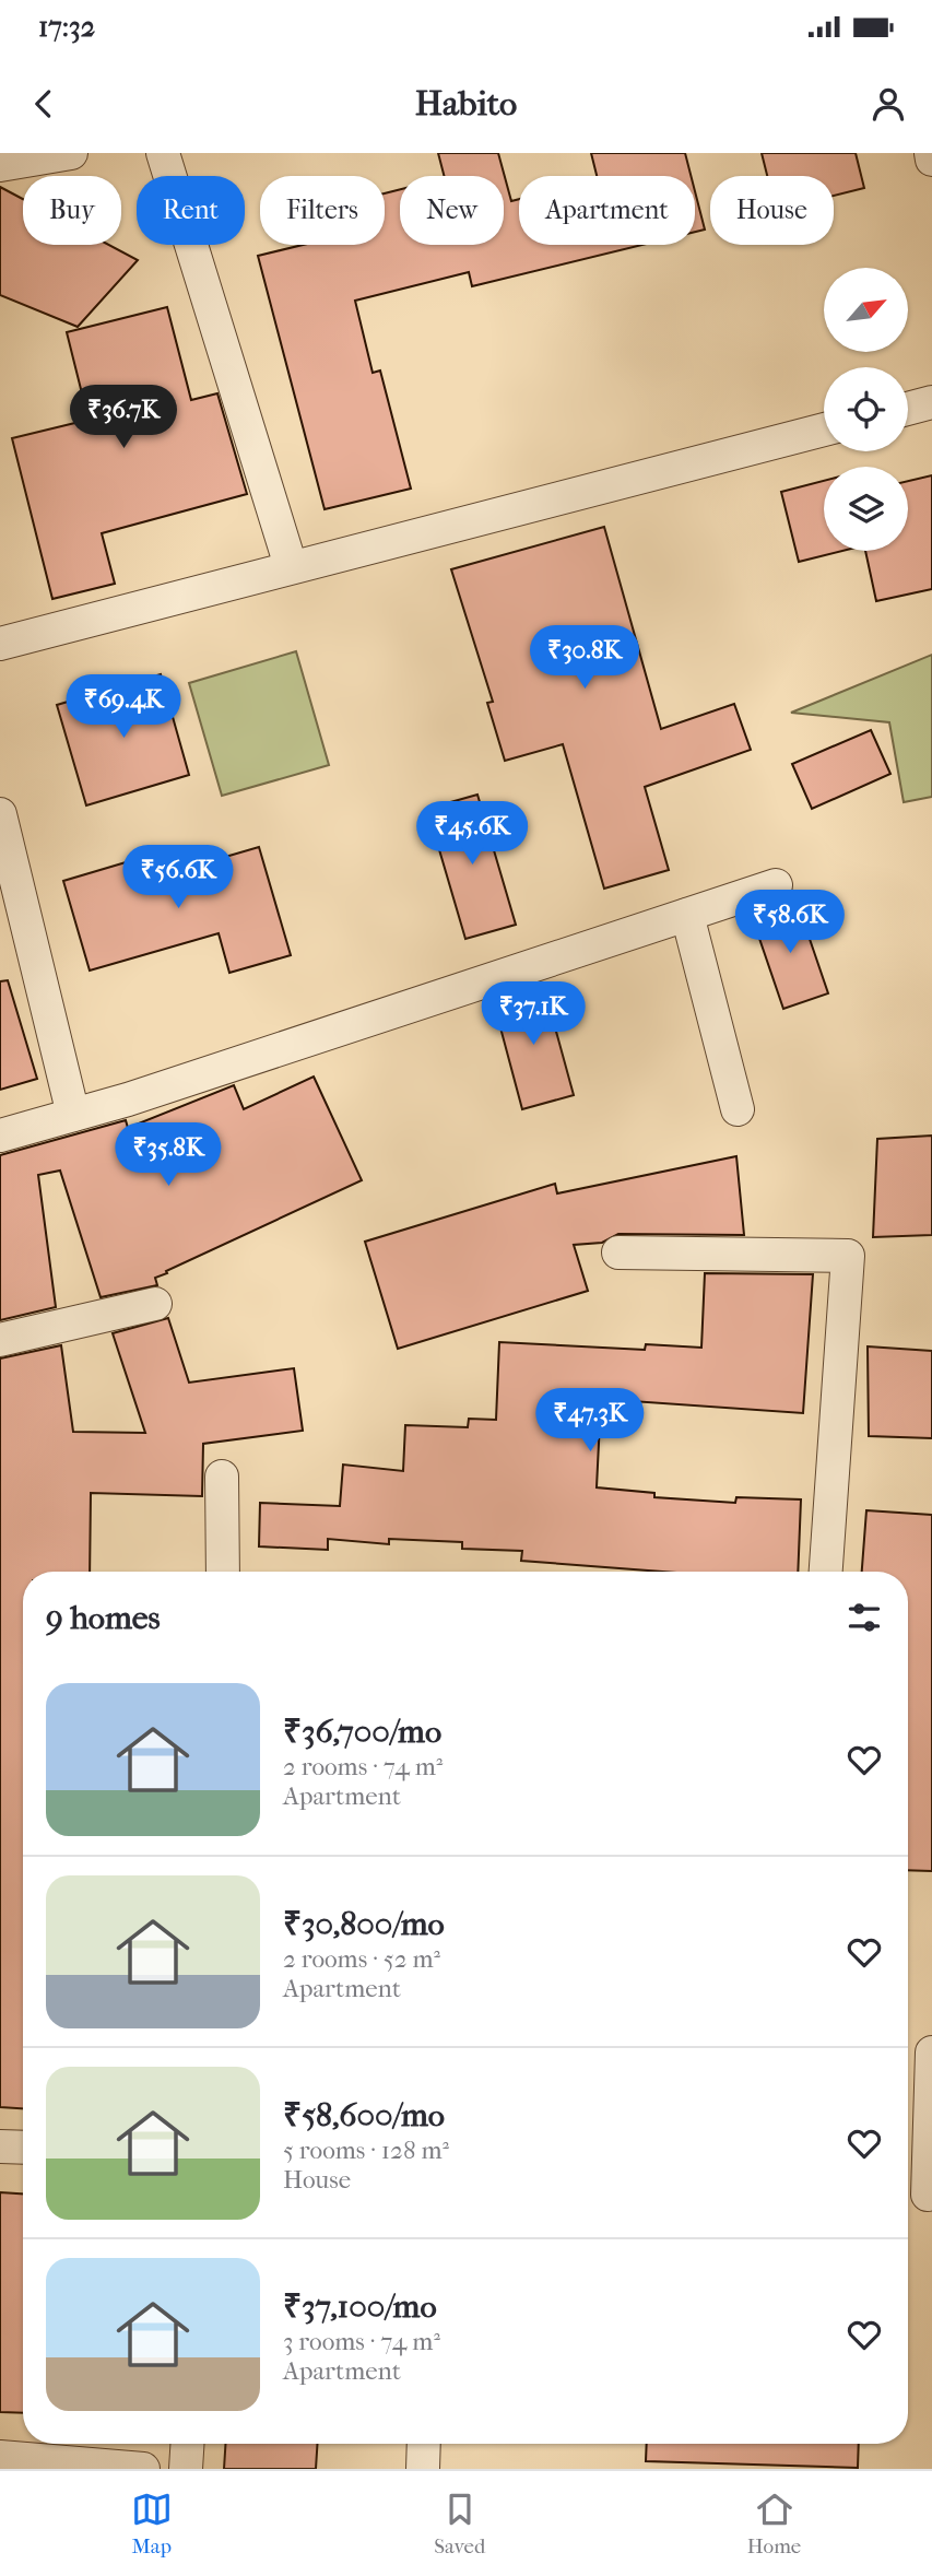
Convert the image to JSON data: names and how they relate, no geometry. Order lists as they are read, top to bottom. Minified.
{"north":"top right","page":{"status":"17:32","header":"Habito","chip":["Buy","Rent","Filters","New","Apartment","House"],"price":["₹36.7K","₹30.8K","₹69.4K","₹45.6K","₹56.6K","₹58.6K","₹37.1K","₹35.8K","₹47.3K"],"heading":"9 homes","list":[{"name":"₹36,700/mo","note":"2 rooms · 74 m² · Apartment"},{"name":"₹30,800/mo","note":"2 rooms · 52 m² · Apartment"},{"name":"₹58,600/mo","note":"5 rooms · 128 m² · House"},{"name":"₹37,100/mo","note":"3 rooms · 74 m² · Apartment"}],"tabs":["Map","Saved","Home"]}}
